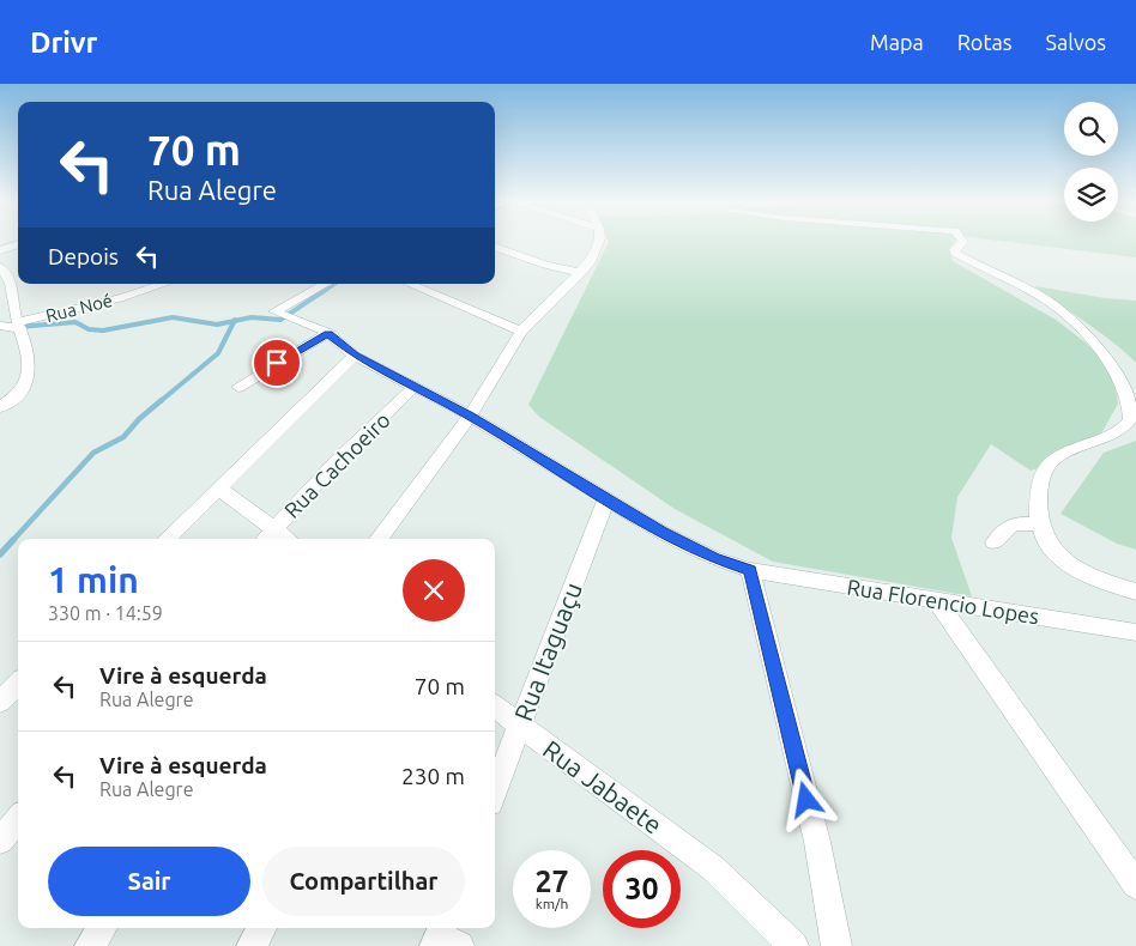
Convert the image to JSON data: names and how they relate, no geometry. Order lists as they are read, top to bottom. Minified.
{"streets":{"street":["Rua Noé","Rua Cachoeiro","Rua Florencio Lopes","Rua Itaguaçu","Rua Jabaete"]},"crossings":[["Rua Cachoeiro","Rua Florencio Lopes"],["Rua Florencio Lopes","Rua Itaguaçu"],["Rua Itaguaçu","Rua Jabaete"]],"page":{"header":"Drivr","nav":["Mapa","Rotas","Salvos"],"turn":["70 m","Rua Alegre"],"then":"Depois","heading":["1 min","330 m · 14:59"],"list":[{"name":"Vire à esquerda","note":"Rua Alegre","value":"70 m"},{"name":"Vire à esquerda","note":"Rua Alegre","value":"230 m"}],"buttons":["Sair","Compartilhar"],"speed":"27 km/h","limit":"30"}}
